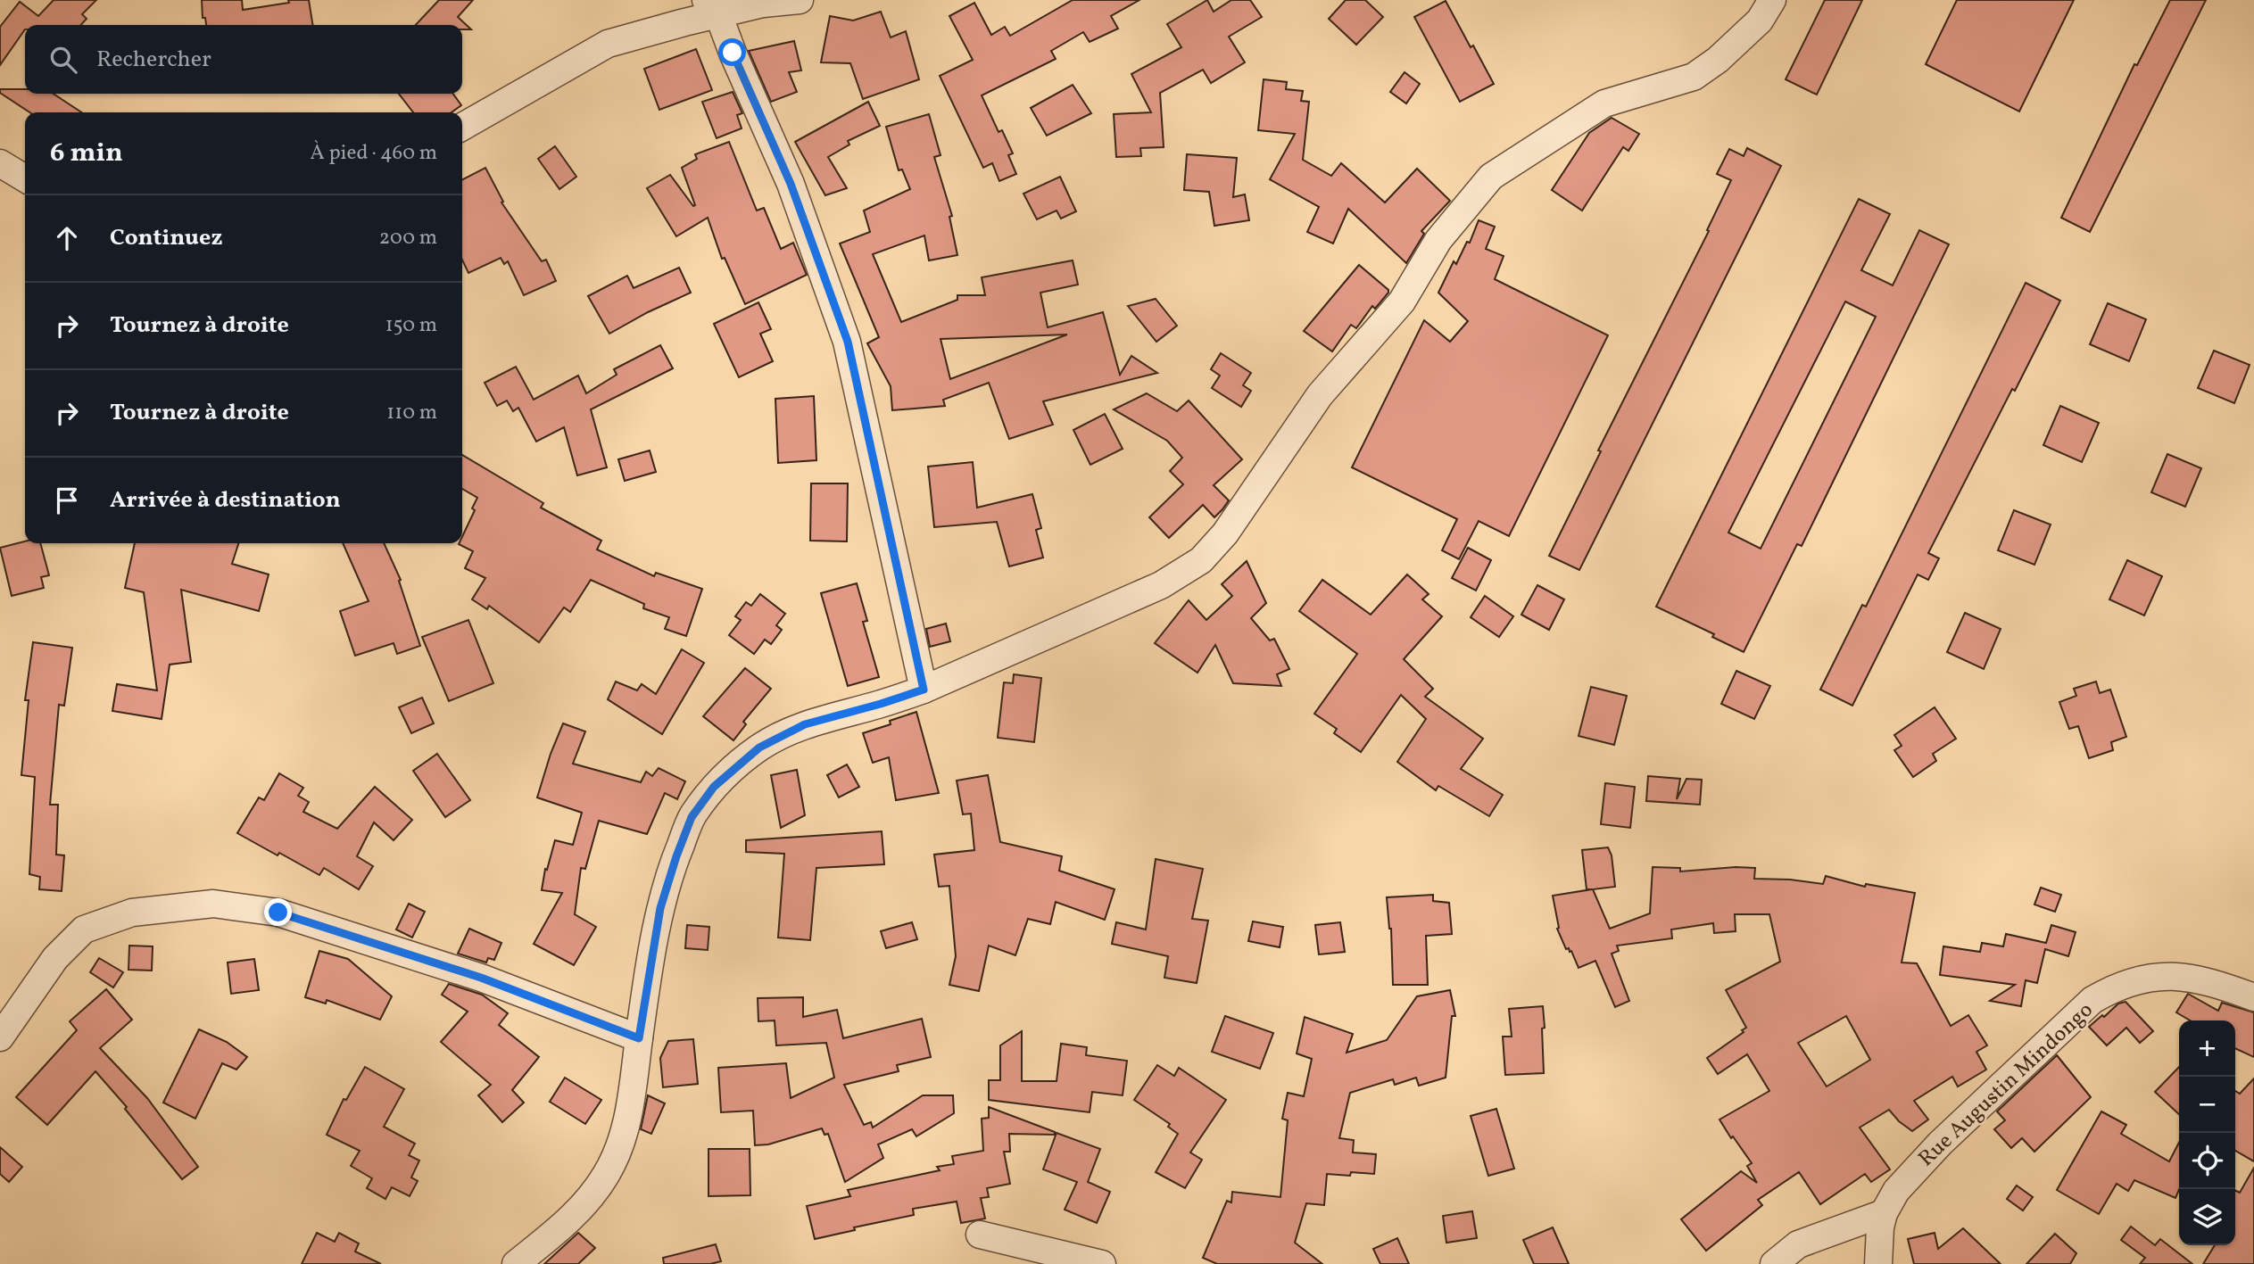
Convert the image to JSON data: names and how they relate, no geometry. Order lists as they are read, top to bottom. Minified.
{"streets":{"street":["Rue Augustin Mindongo"]},"page":{"search":"Rechercher","heading":["6 min","À pied · 460 m"],"list":[["Continuez","200 m"],["Tournez à droite","150 m"],["Tournez à droite","110 m"],"Arrivée à destination"],"map_buttons":["+","−"]}}
